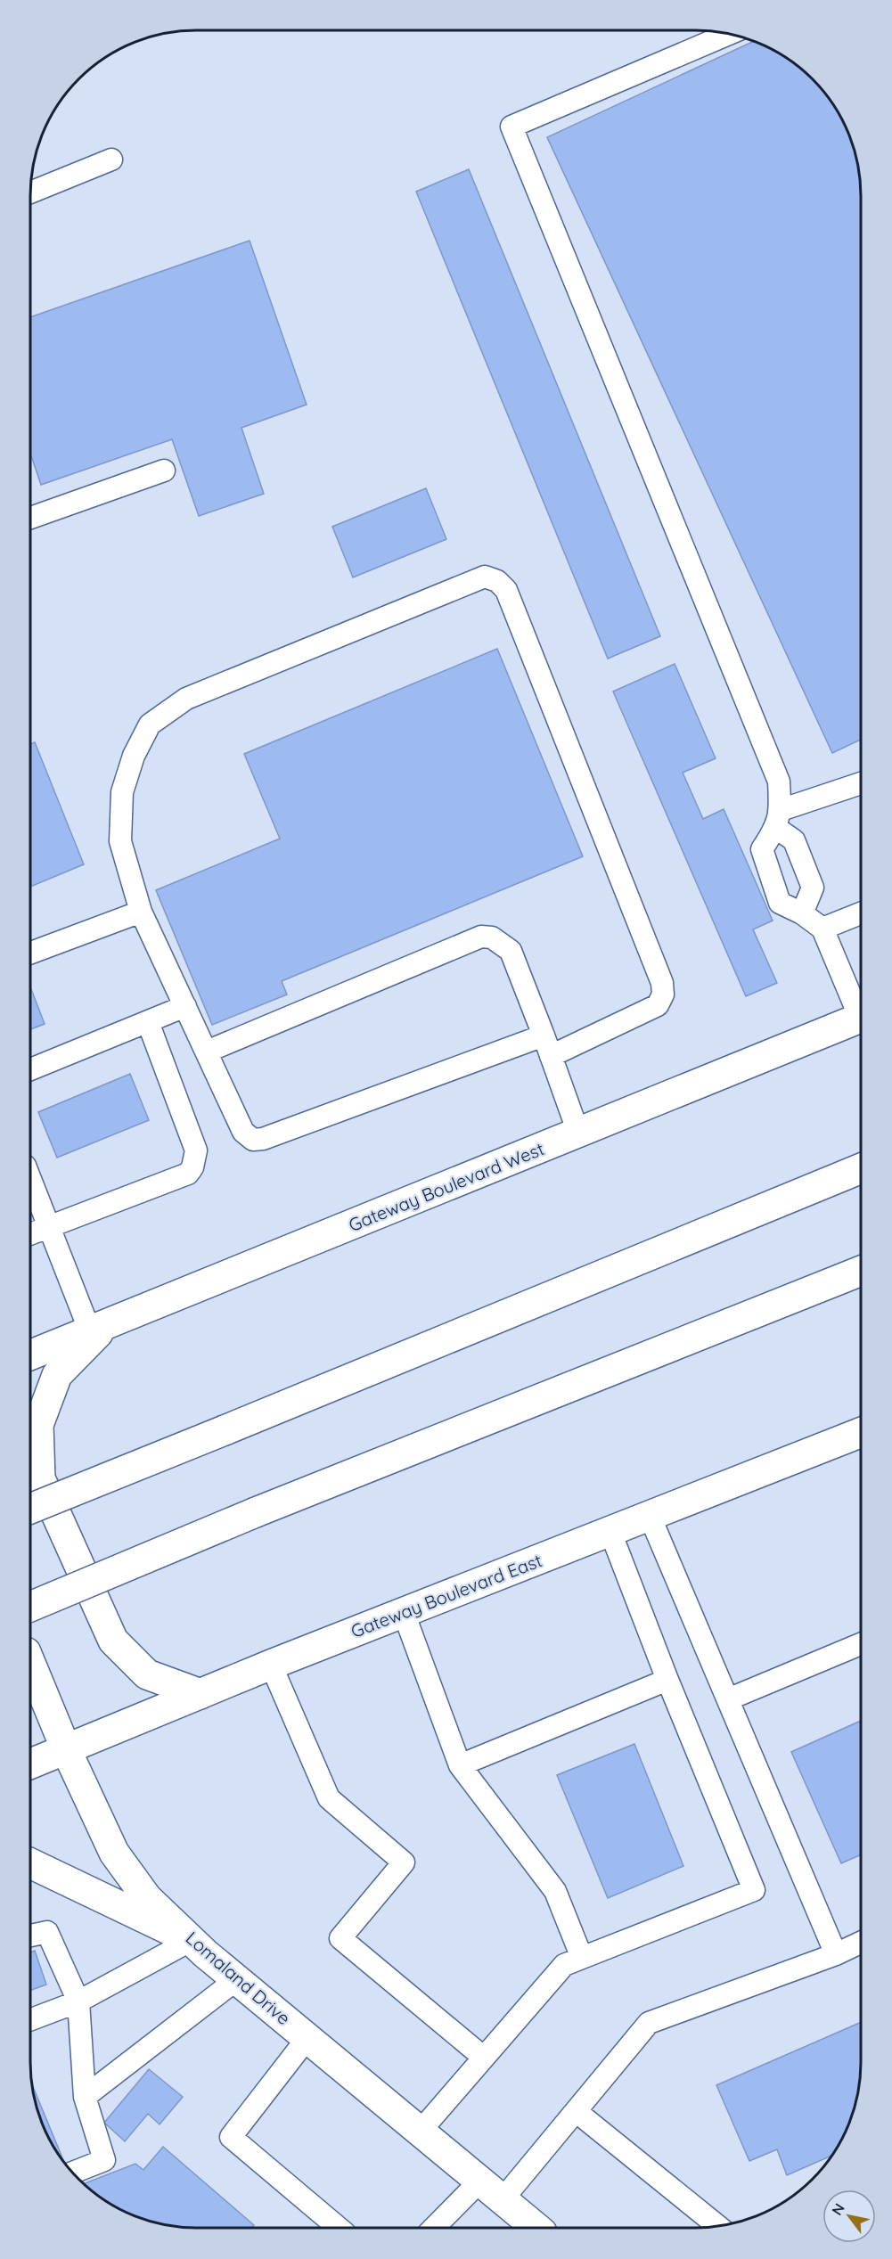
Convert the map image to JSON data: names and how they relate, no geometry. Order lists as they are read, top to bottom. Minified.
{"streets":{"main road":["Gateway Boulevard West","Gateway Boulevard East","Lomaland Drive"]},"crossings":[["Gateway Boulevard East","Lomaland Drive"]],"north":"top left"}
